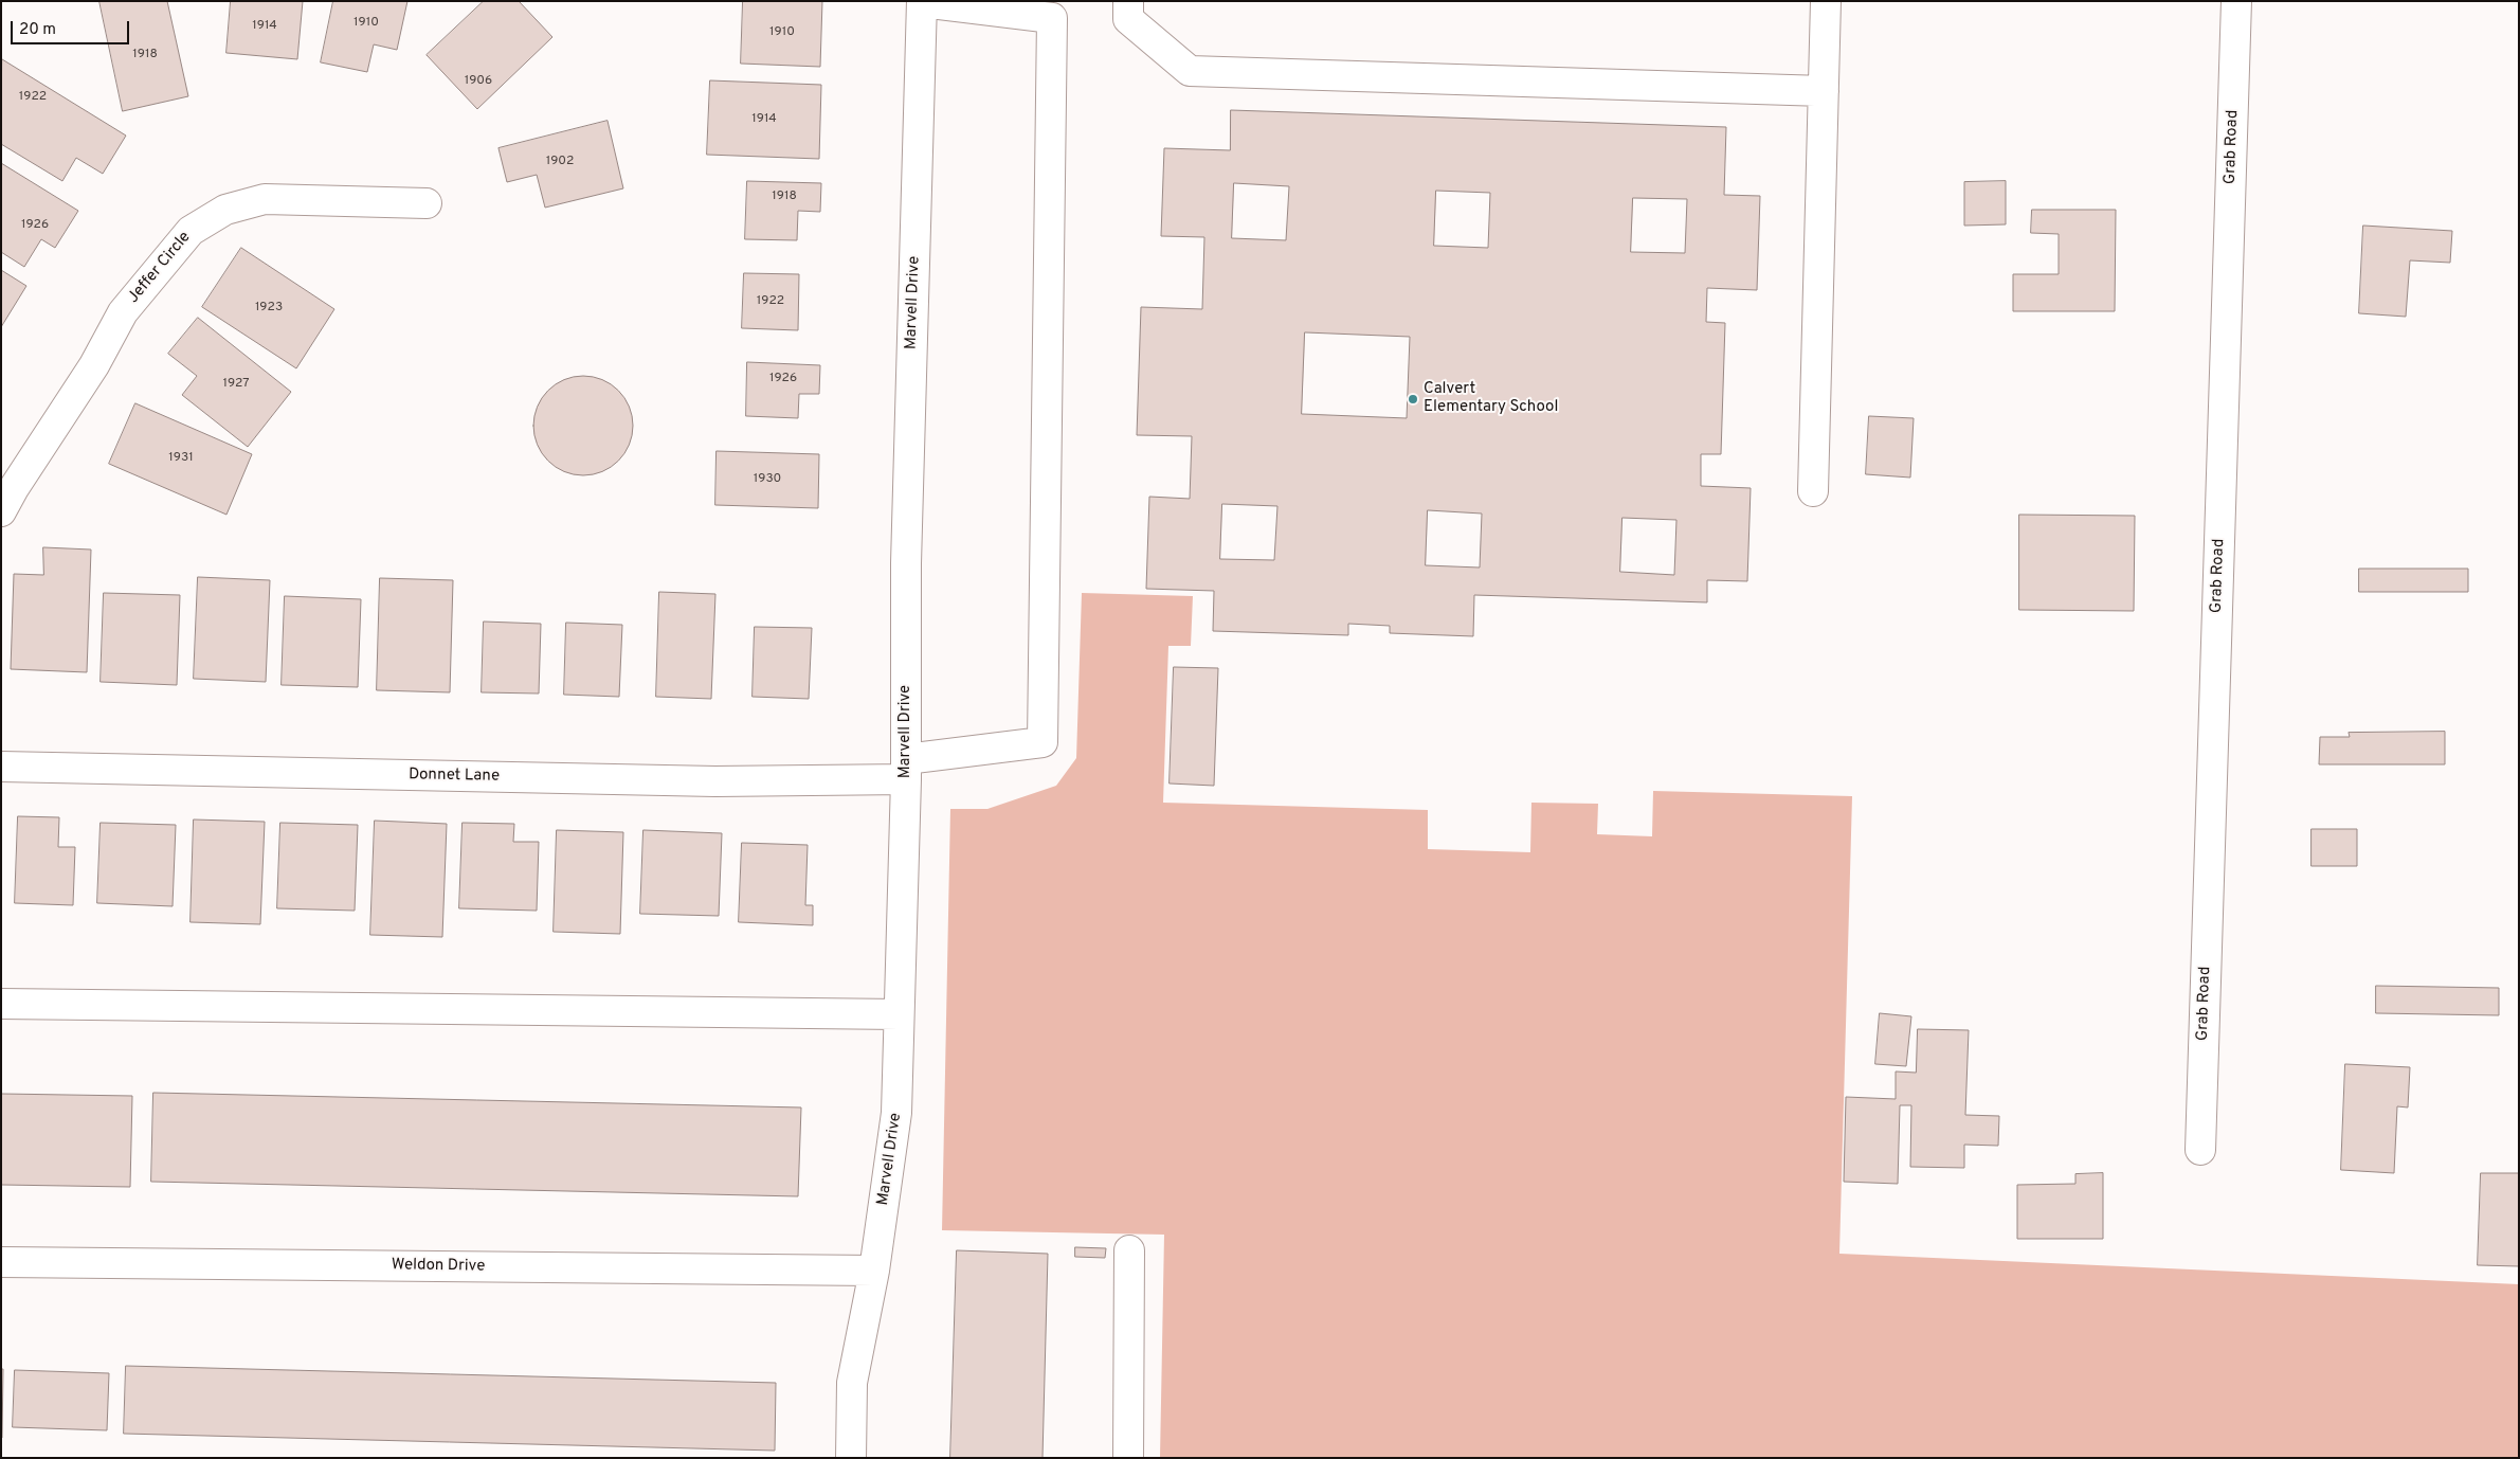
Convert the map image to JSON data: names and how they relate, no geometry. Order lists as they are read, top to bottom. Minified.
{"streets":{"street":["Grab Road","Jeffer Circle","Marvell Drive","Donnet Lane","Weldon Drive"]},"crossings":[["Marvell Drive","Donnet Lane"],["Marvell Drive","Weldon Drive"]],"places":["Calvert Elementary School"],"house_numbers":["1910","1914","1910","1918","1906","1922","1914","1902","1918","1926","1922","1923","1926","1927","1931","1930"],"scale_bar":"20 m"}
